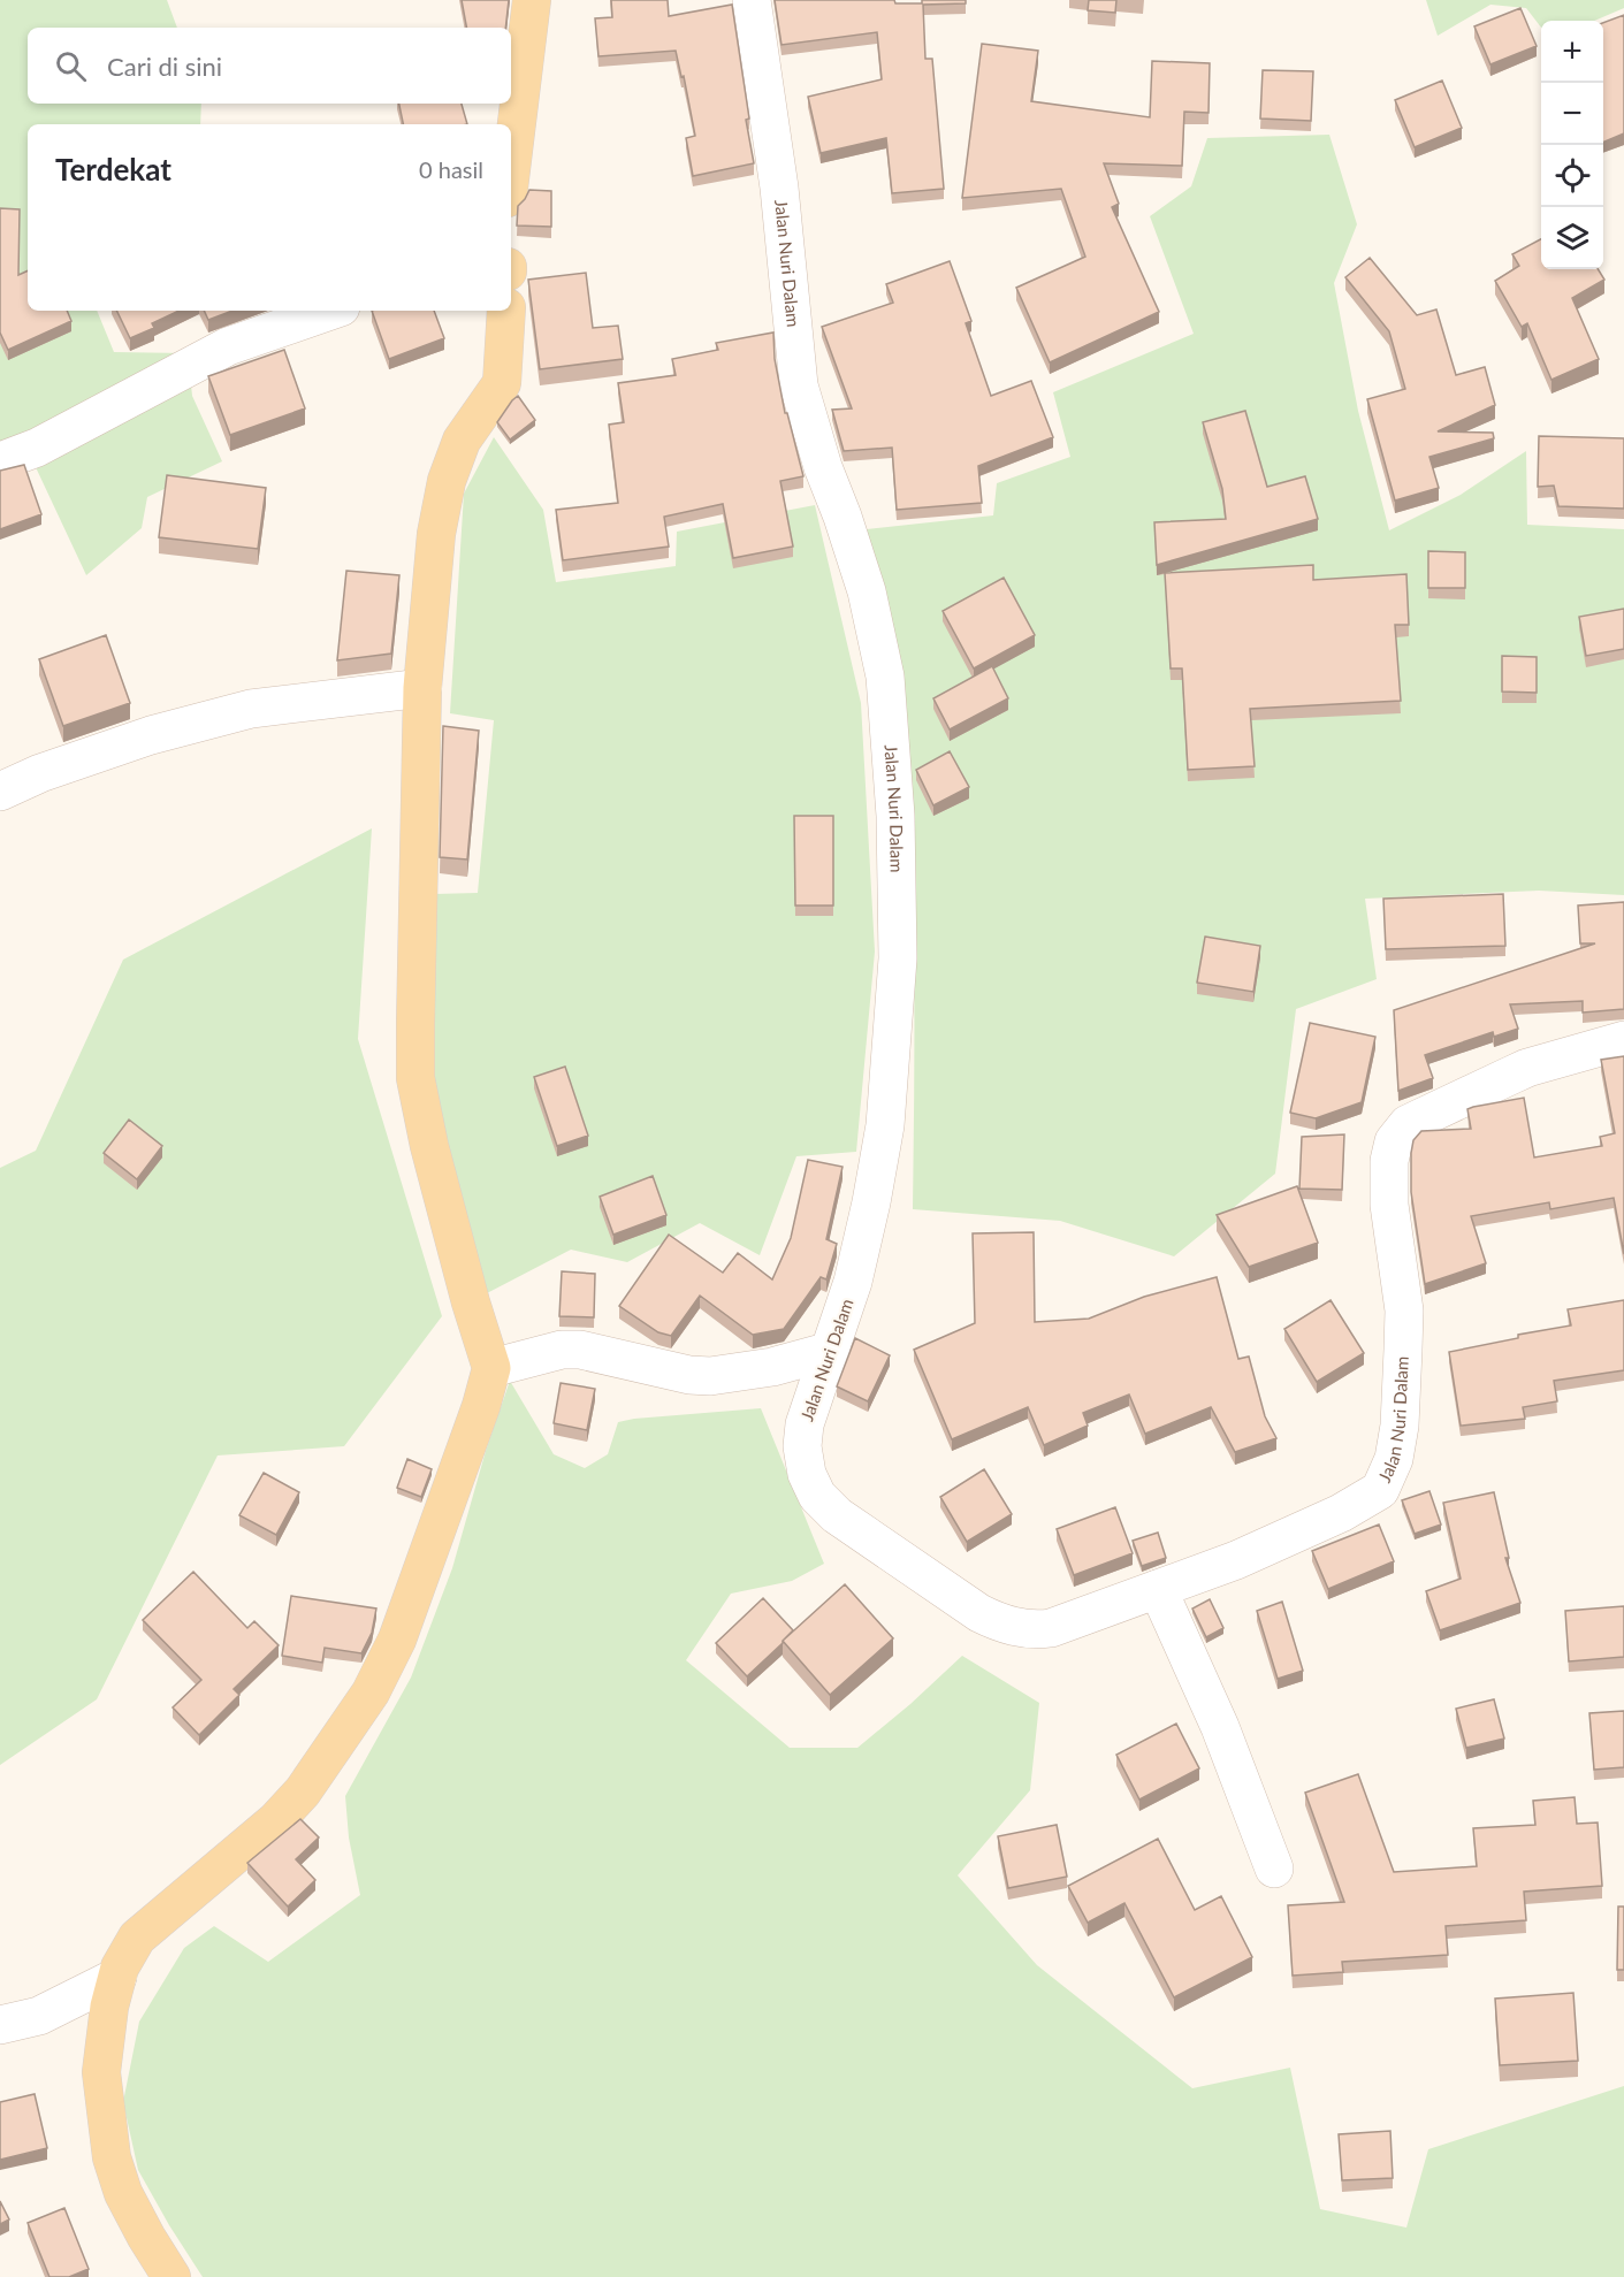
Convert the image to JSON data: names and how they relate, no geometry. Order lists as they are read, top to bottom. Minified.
{"streets":{"street":["Jalan Nuri Dalam"]},"page":{"map_buttons":["+","−"],"search":"Cari di sini","heading":["Terdekat","0 hasil"]}}
